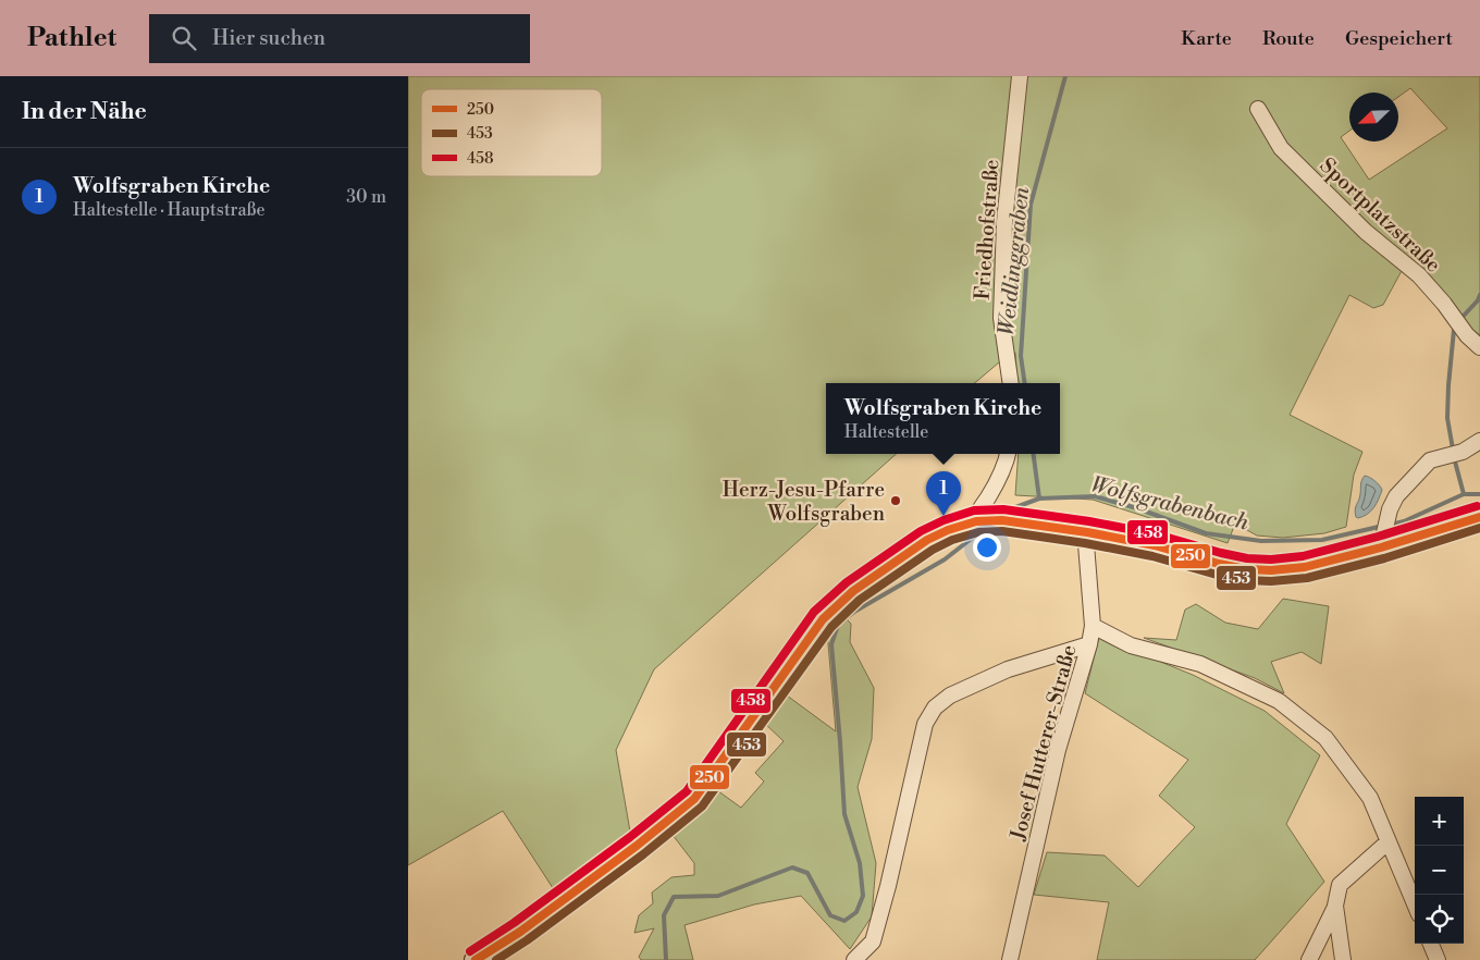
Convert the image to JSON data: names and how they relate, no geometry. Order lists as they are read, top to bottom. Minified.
{"streets":{"street":["Sportplatzstraße","Friedhofstraße","Josef Hutterer-Straße"]},"water":["Weidlinggraben","Wolfsgrabenbach"],"places":["Herz-Jesu-Pfarre Wolfsgraben"],"lines":["transit line 458","transit line 250","transit line 453"],"legend":["250","453","458"],"north":"bottom left","page":{"header":"Pathlet","search":"Hier suchen","nav":["Karte","Route","Gespeichert"],"heading":"In der Nähe","list":[{"mark":"1","name":"Wolfsgraben Kirche","note":"Haltestelle · Hauptstraße","value":"30 m"}],"popup":["Wolfsgraben Kirche","Haltestelle"],"pins":"1","map_buttons":["+","−"]}}
